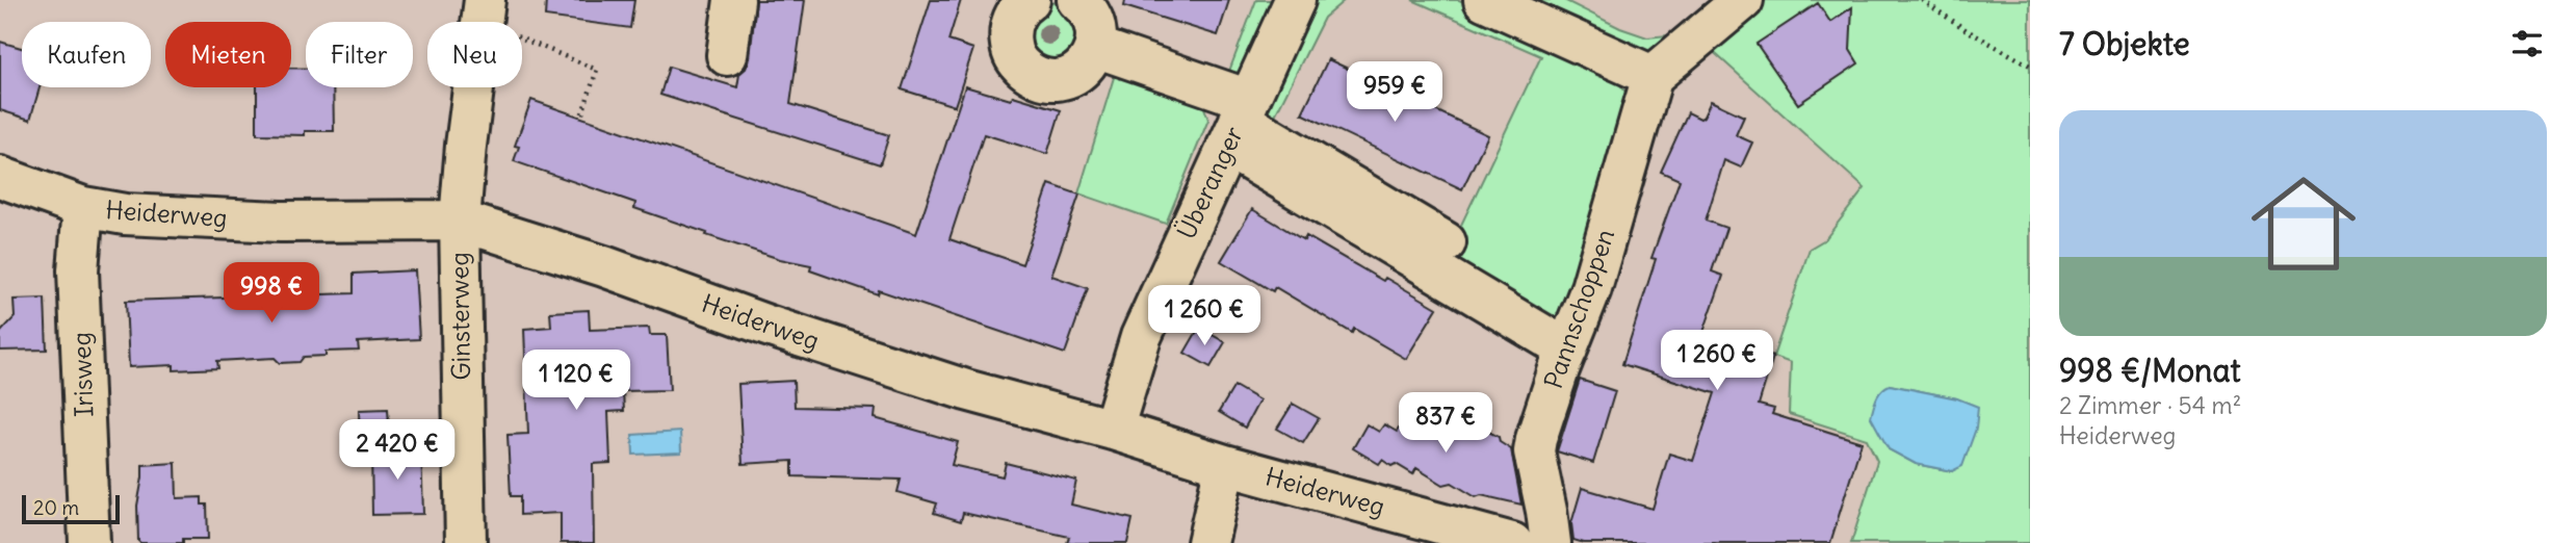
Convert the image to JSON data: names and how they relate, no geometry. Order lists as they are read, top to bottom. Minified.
{"streets":{"street":["Überanger","Heiderweg","Pannschoppen","Ginsterweg","Irisweg"]},"crossings":[["Überanger","Heiderweg"],["Heiderweg","Ginsterweg"],["Heiderweg","Irisweg"]],"scale_bar":"20 m","page":{"heading":"7 Objekte","chip":["Kaufen","Mieten","Filter","Neu"],"price":["959 €","998 €","1 260 €","1 260 €","1 120 €","837 €","2 420 €"],"list":[{"name":"998 €/Monat","note":"2 Zimmer · 54 m² · Heiderweg"}],"scale":"20 m"}}
